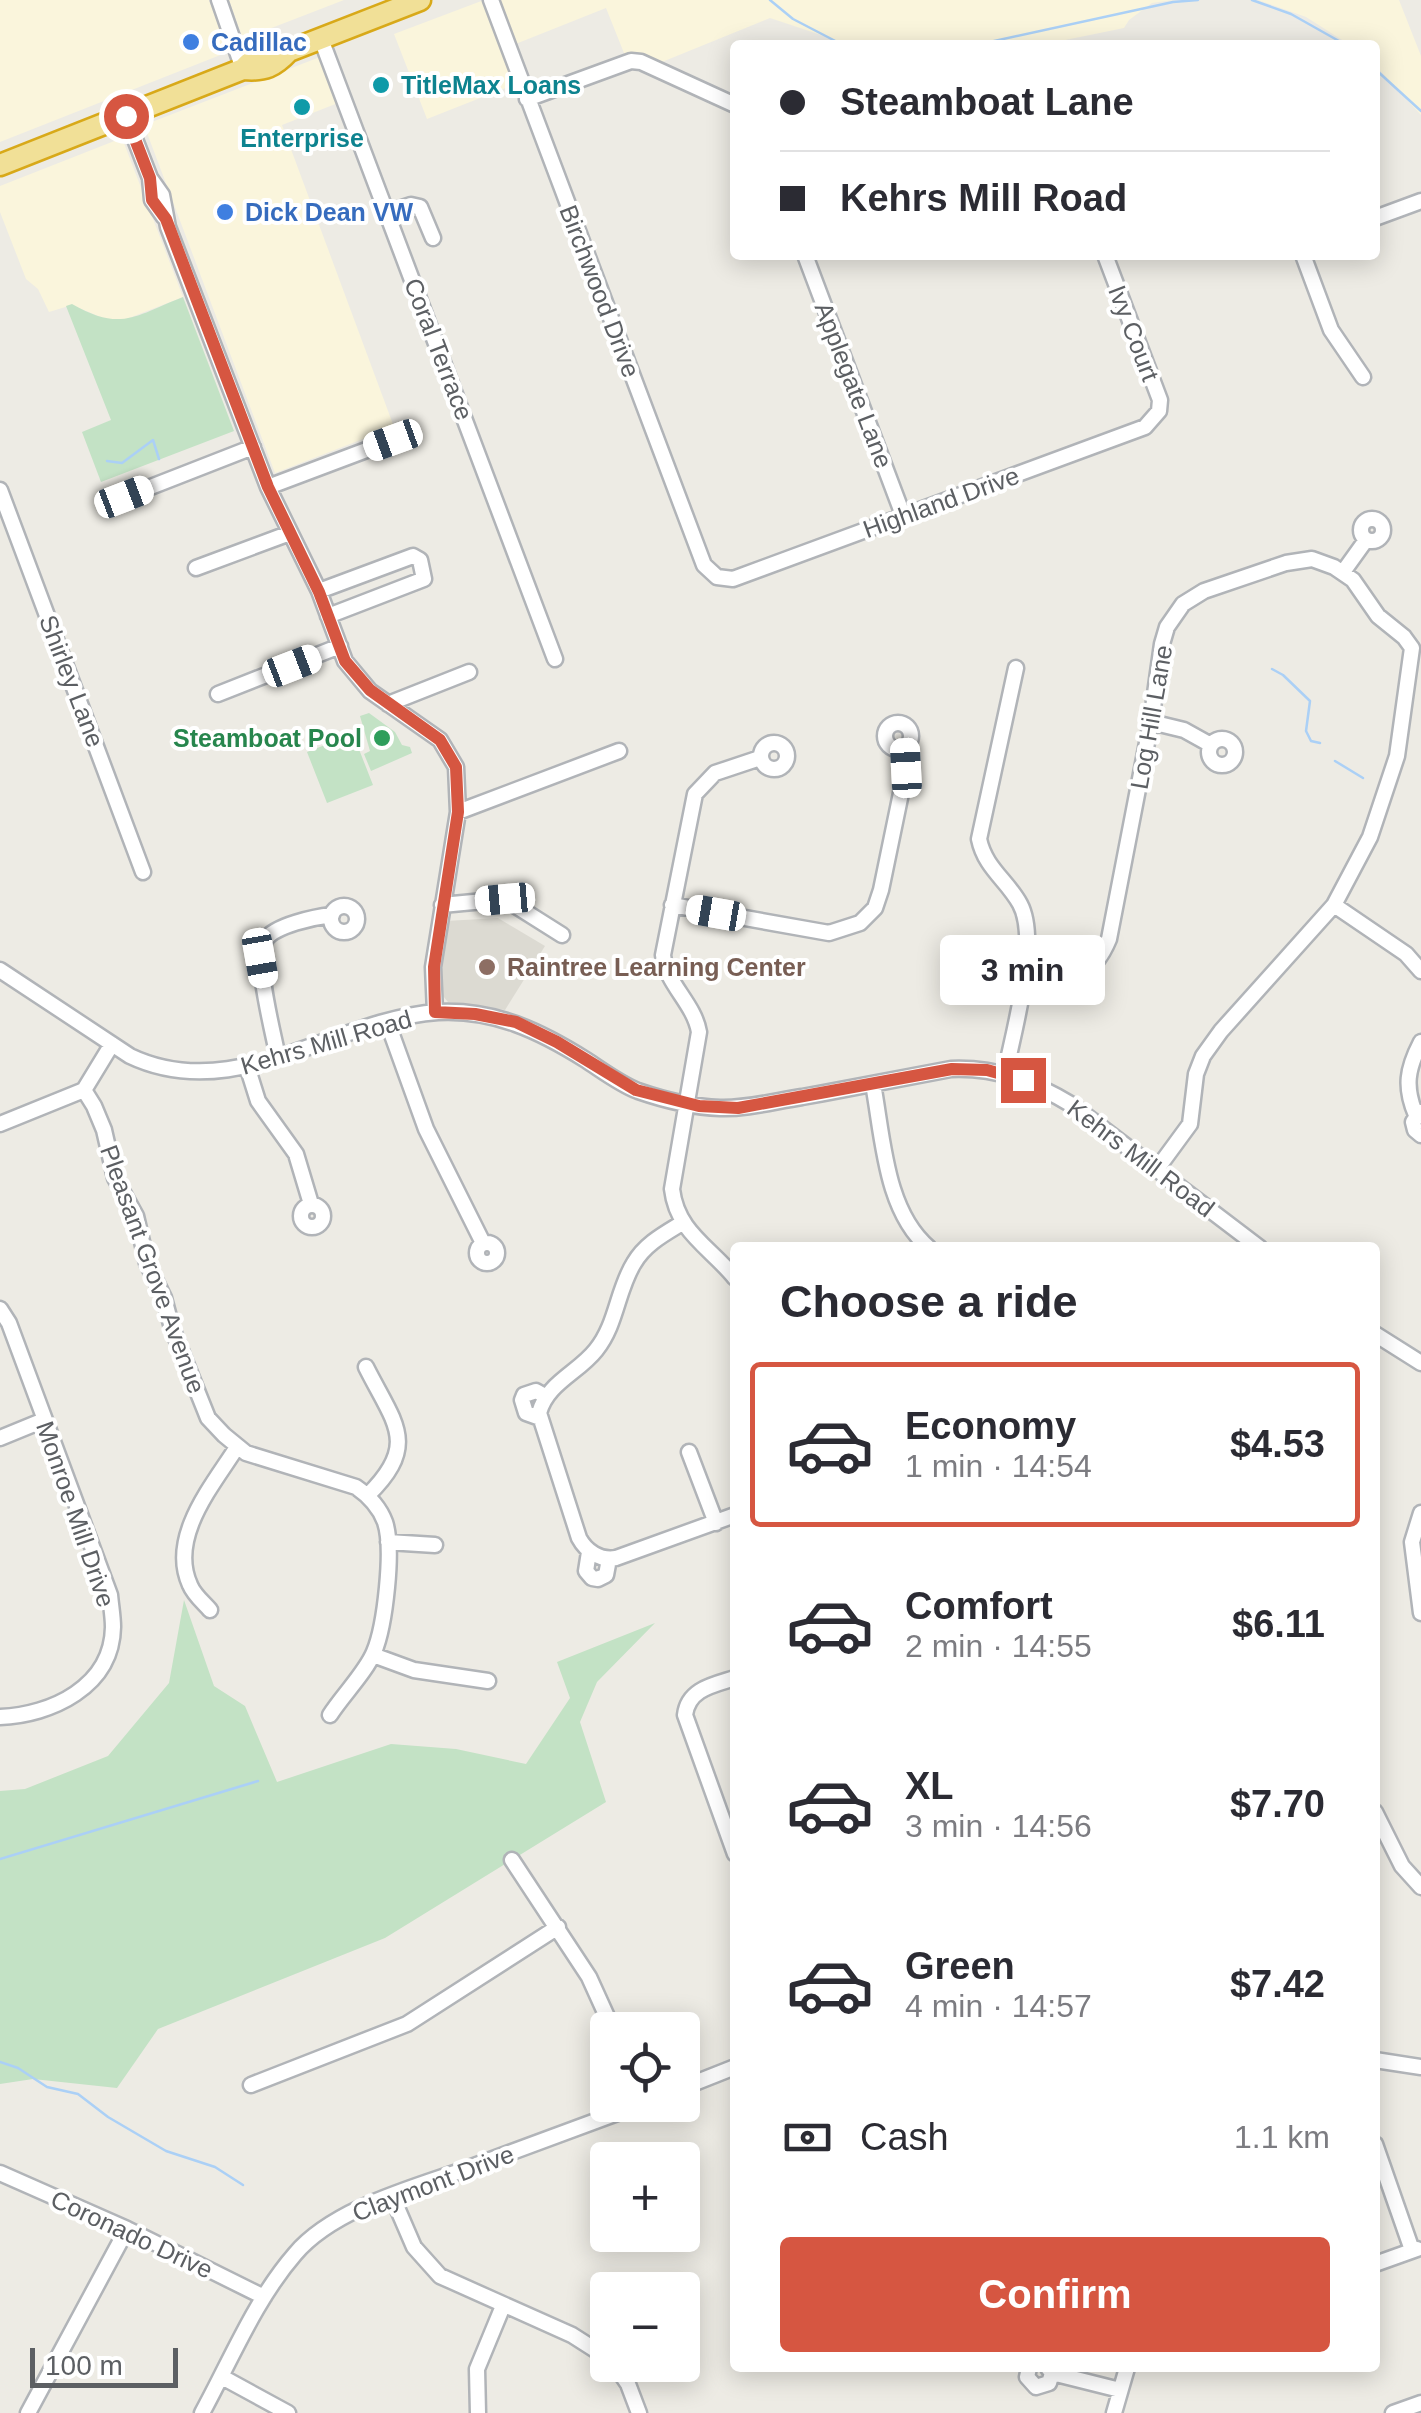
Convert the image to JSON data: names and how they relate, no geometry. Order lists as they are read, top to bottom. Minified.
{"streets":{"street":["Birchwood Drive","Ivy Court","Coral Terrace","Applegate Lane","Highland Drive","Shirley Lane","Log Hill Lane","Kehrs Mill Road","Pleasant Grove Avenue","Monroe Mill Drive","Claymont Drive","Coronado Drive"]},"crossings":[["Birchwood Drive","Highland Drive"],["Ivy Court","Highland Drive"],["Applegate Lane","Highland Drive"],["Claymont Drive","Coronado Drive"]],"places":["Cadillac","TitleMax Loans","Enterprise","Dick Dean VW","Steamboat Pool","Raintree Learning Center"],"scale_bar":"100 m","page":{"banner":["Steamboat Lane","Kehrs Mill Road"],"bubble":"3 min","heading":"Choose a ride","list":[{"name":"Economy","note":"1 min · 14:54","value":"$4.53"},{"name":"Comfort","note":"2 min · 14:55","value":"$6.11"},{"name":"XL","note":"3 min · 14:56","value":"$7.70"},{"name":"Green","note":"4 min · 14:57","value":"$7.42"}],"map_buttons":["+","−"],"pay":["Cash","1.1 km"],"buttons":"Confirm","scale":"100 m"}}
